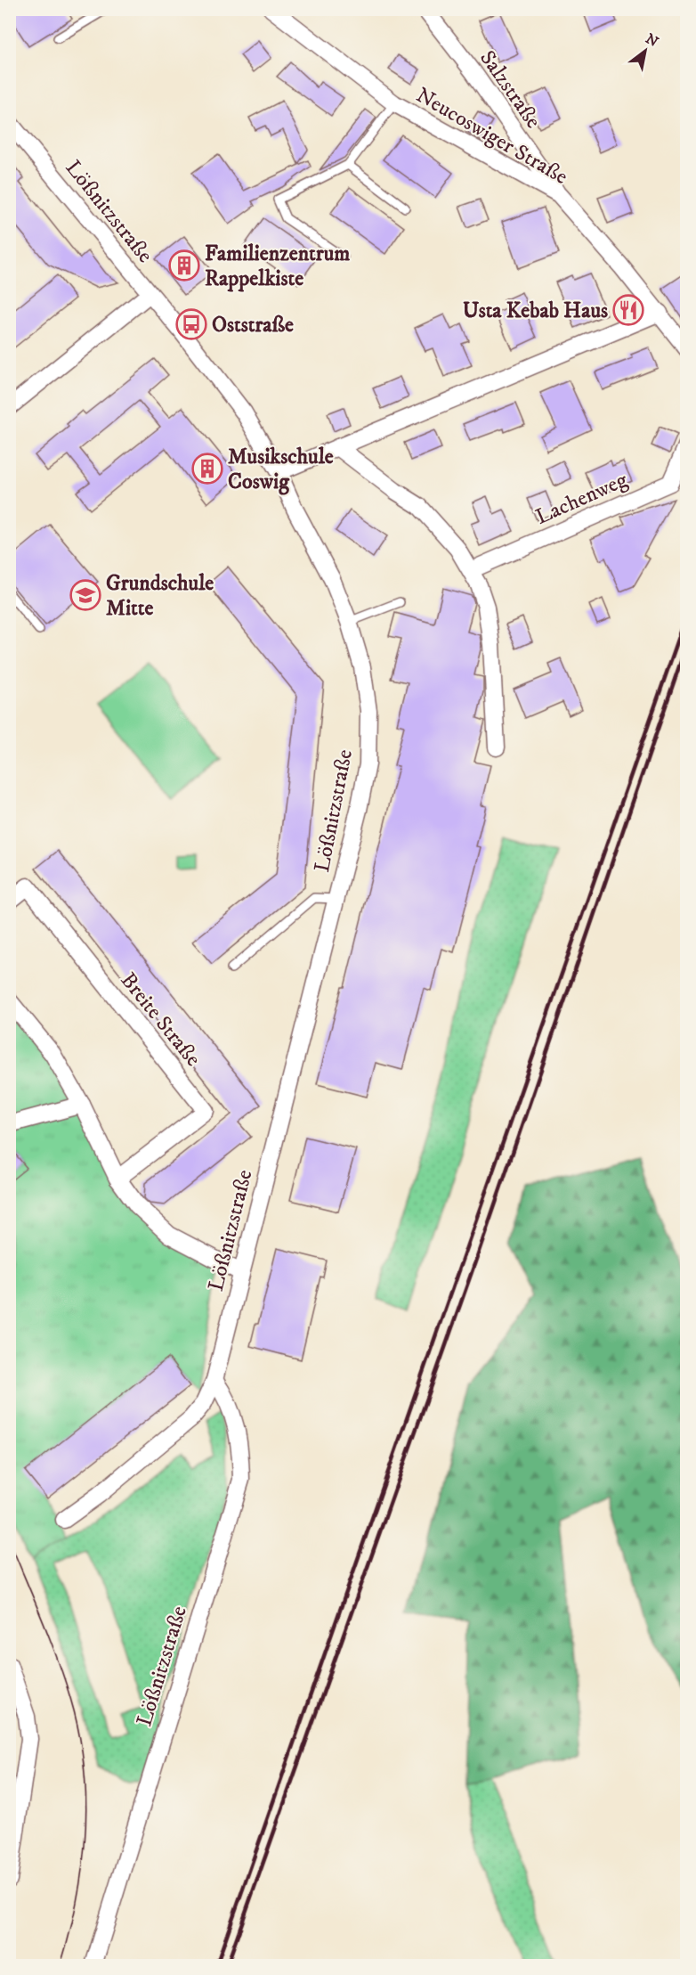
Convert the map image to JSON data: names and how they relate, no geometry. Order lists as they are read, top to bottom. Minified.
{"streets":{"street":["Salzstraße","Neucoswiger Straße","Lößnitzstraße","Lachenweg","Breite Straße"]},"crossings":[["Salzstraße","Neucoswiger Straße"]],"places":{"building":["Familienzentrum Rappelkiste","Musikschule Coswig"],"restaurant":["Usta Kebab Haus"],"bus stop":["Oststraße"],"school or university":["Grundschule Mitte"]},"north":"top right"}
